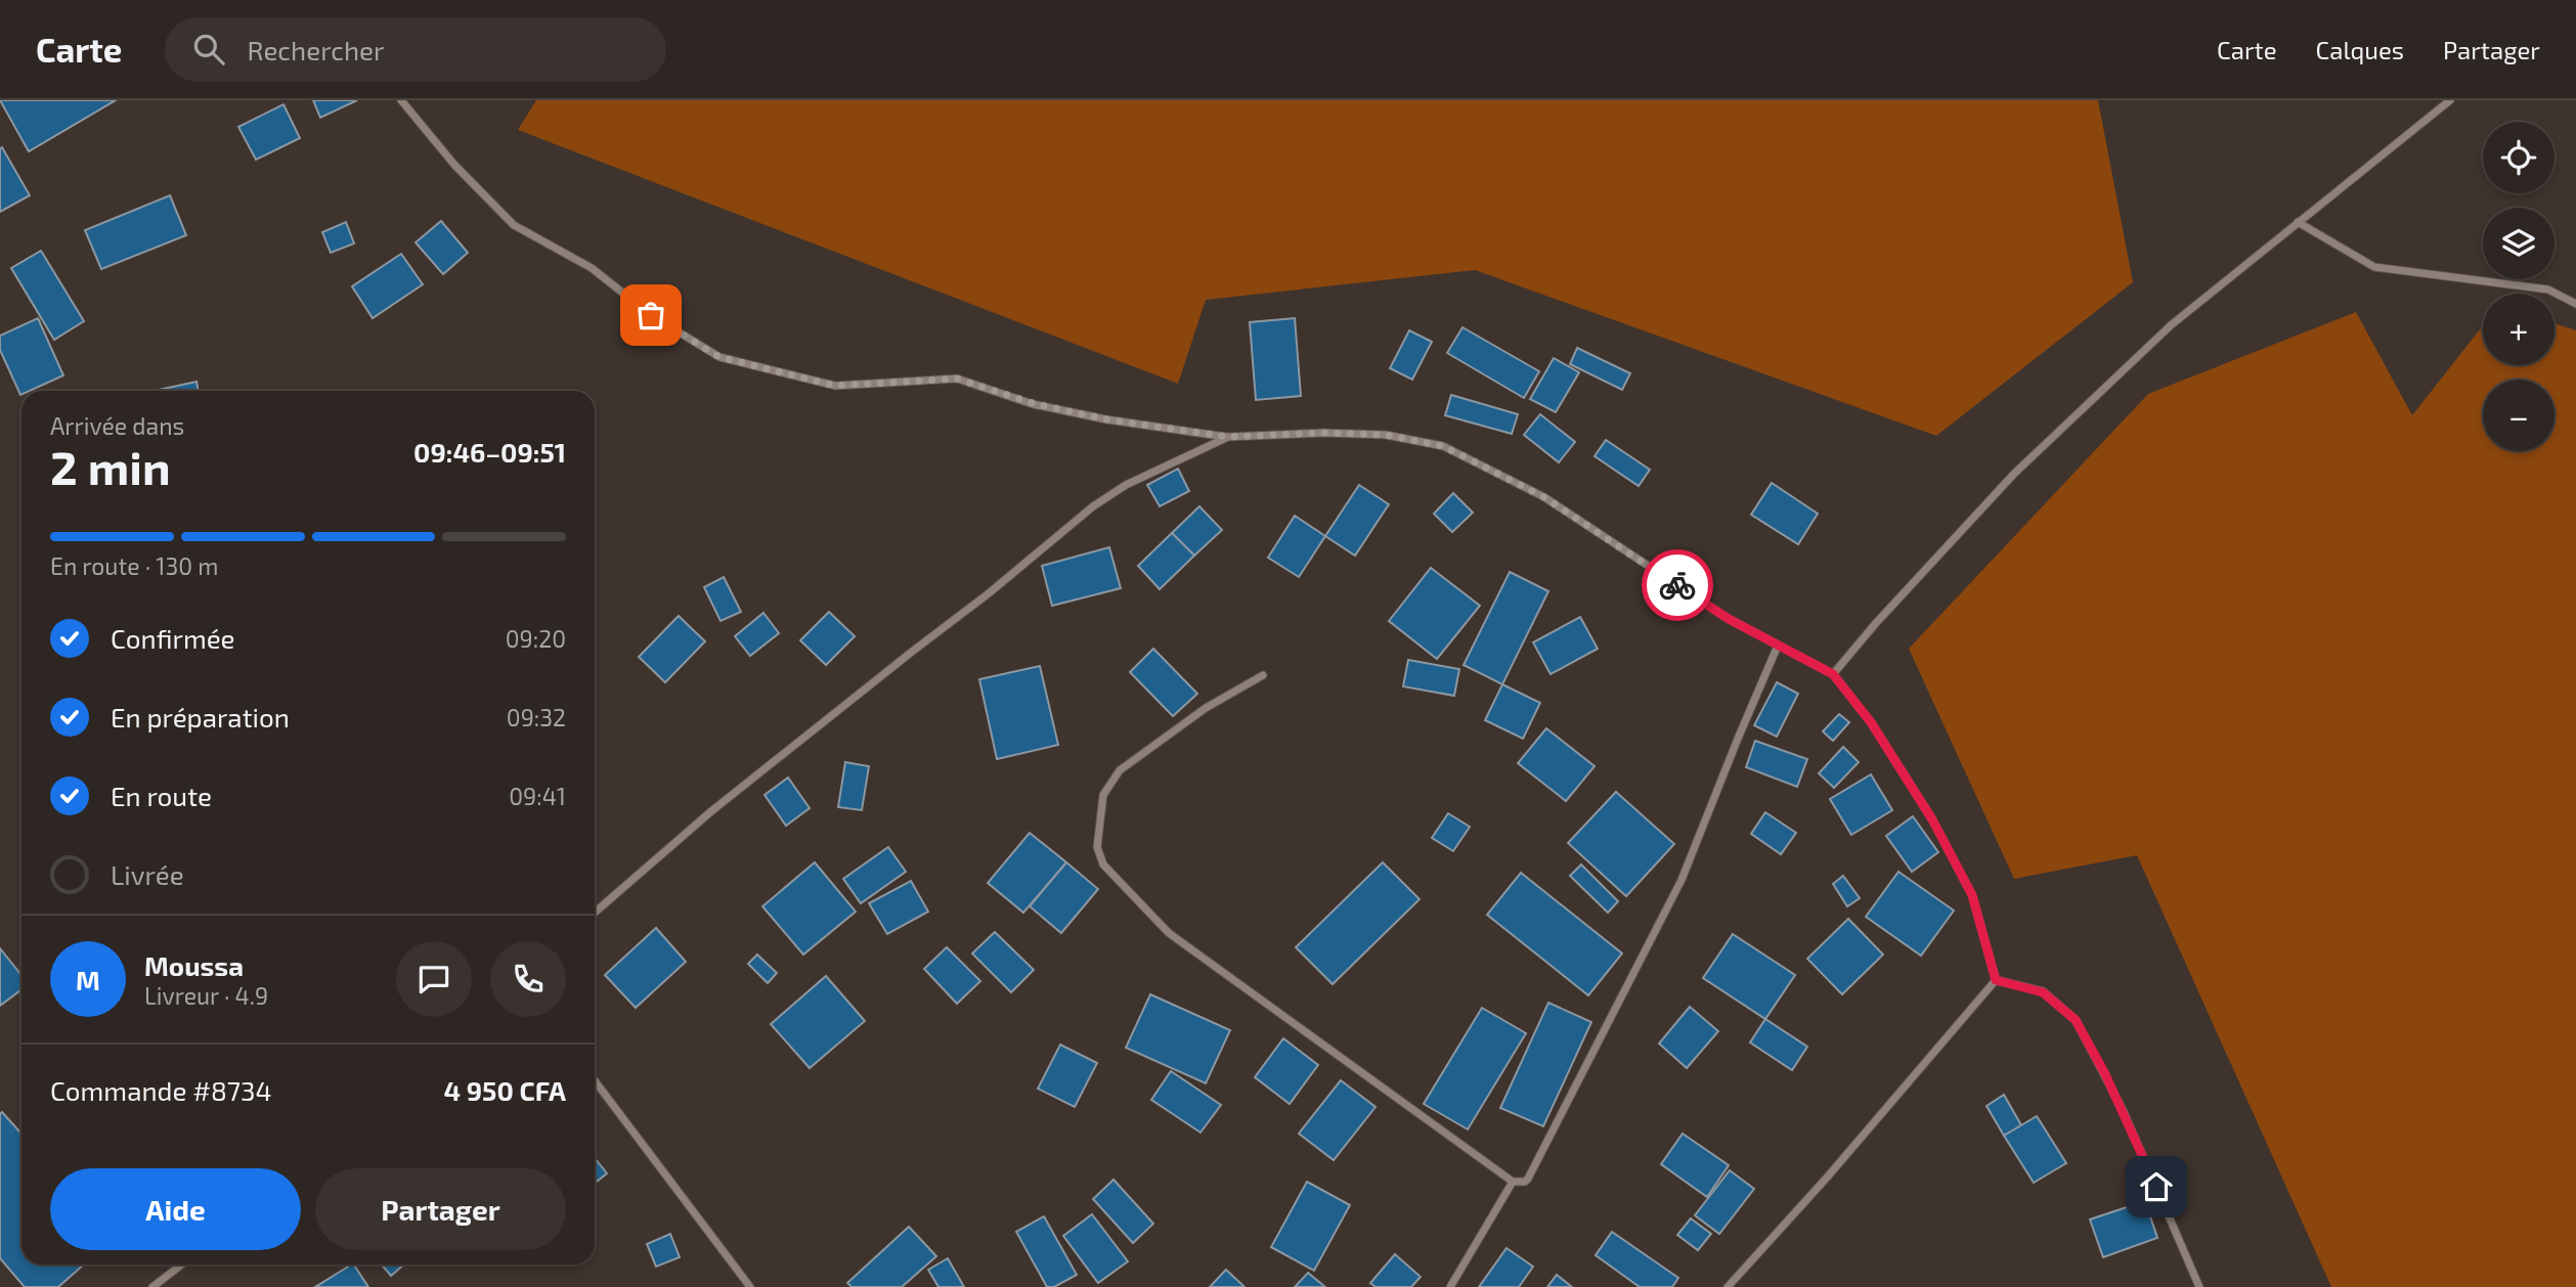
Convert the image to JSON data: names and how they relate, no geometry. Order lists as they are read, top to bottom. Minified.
{"page":{"header":"Carte","search":"Rechercher","nav":["Carte","Calques","Partager"],"map_buttons":["+","−"],"heading":["2 min","Arrivée dans","09:46–09:51"],"panel":["Moussa","Livreur · 4.9","Commande #8734","4 950 CFA"],"bar":"En route · 130 m","list":[["Confirmée","09:20"],["En préparation","09:32"],["En route","09:41"],"Livrée"],"round":"M","buttons":["Aide","Partager"]}}
